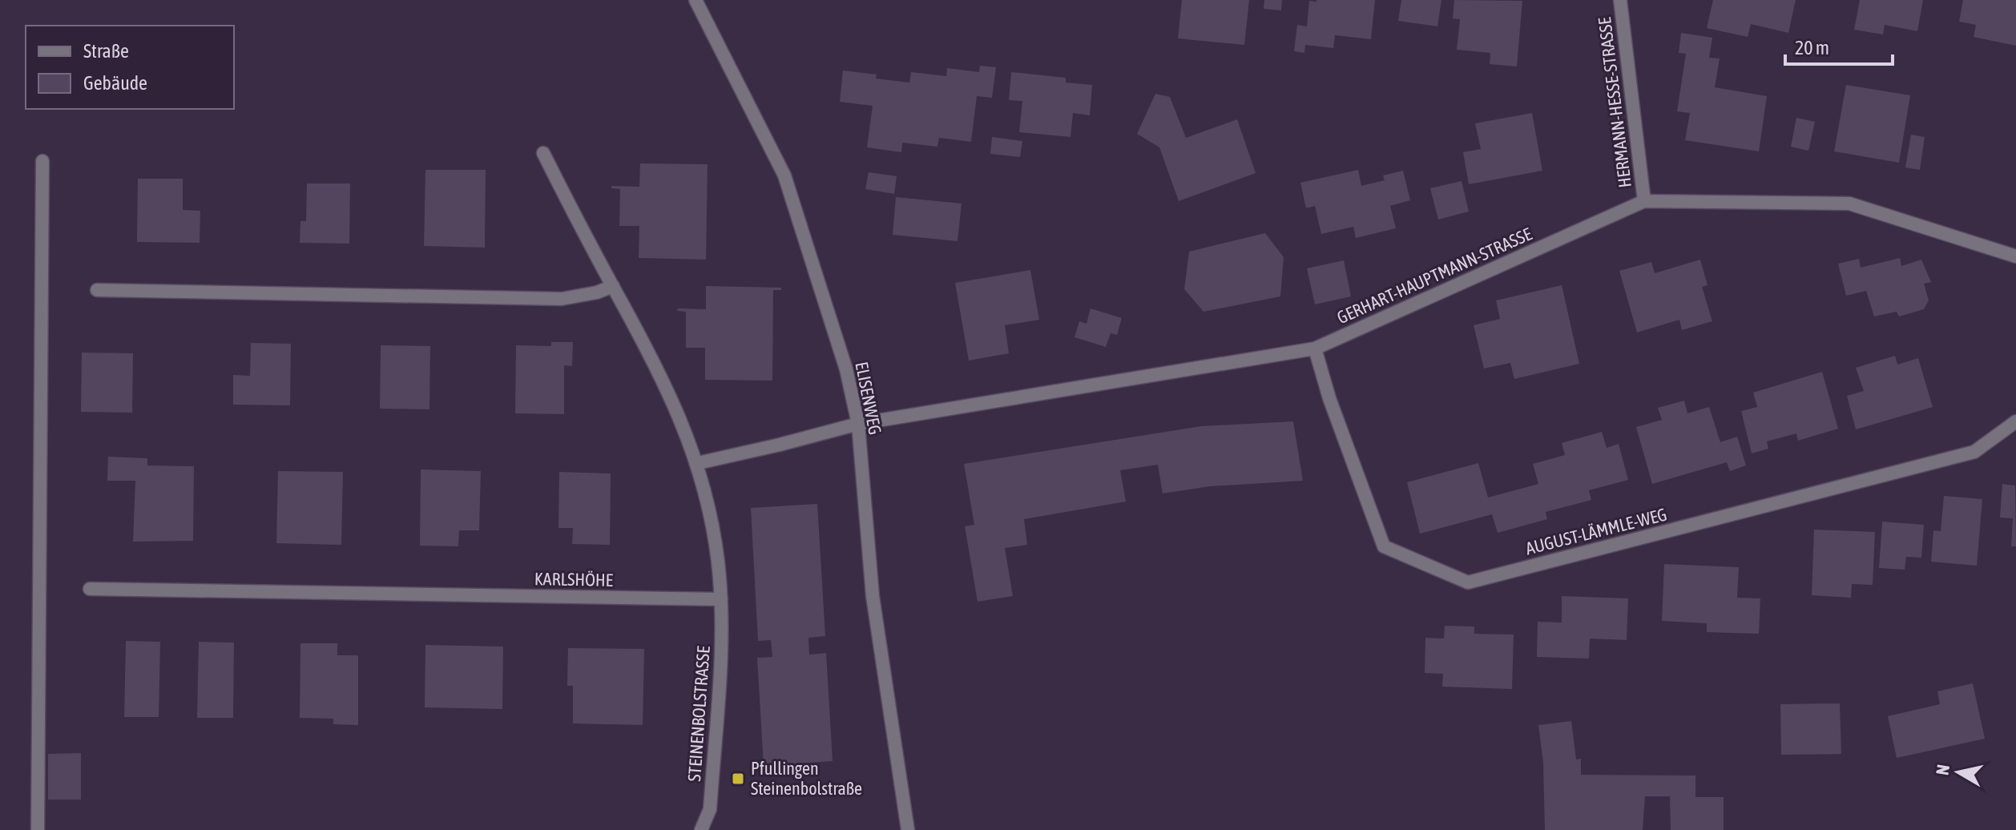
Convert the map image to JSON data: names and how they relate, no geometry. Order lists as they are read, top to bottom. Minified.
{"streets":{"street":["HERMANN-HESSE-STRASSE","GERHART-HAUPTMANN-STRASSE","ELISENWEG","AUGUST-LÄMMLE-WEG","KARLSHÖHE","STEINENBOLSTRASSE"]},"crossings":[["HERMANN-HESSE-STRASSE","GERHART-HAUPTMANN-STRASSE"],["GERHART-HAUPTMANN-STRASSE","ELISENWEG"],["GERHART-HAUPTMANN-STRASSE","AUGUST-LÄMMLE-WEG"],["KARLSHÖHE","STEINENBOLSTRASSE"]],"places":{"transit":["Pfullingen Steinenbolstraße"]},"legend":["Straße","Gebäude"],"scale_bar":"20 m","north":"left"}
